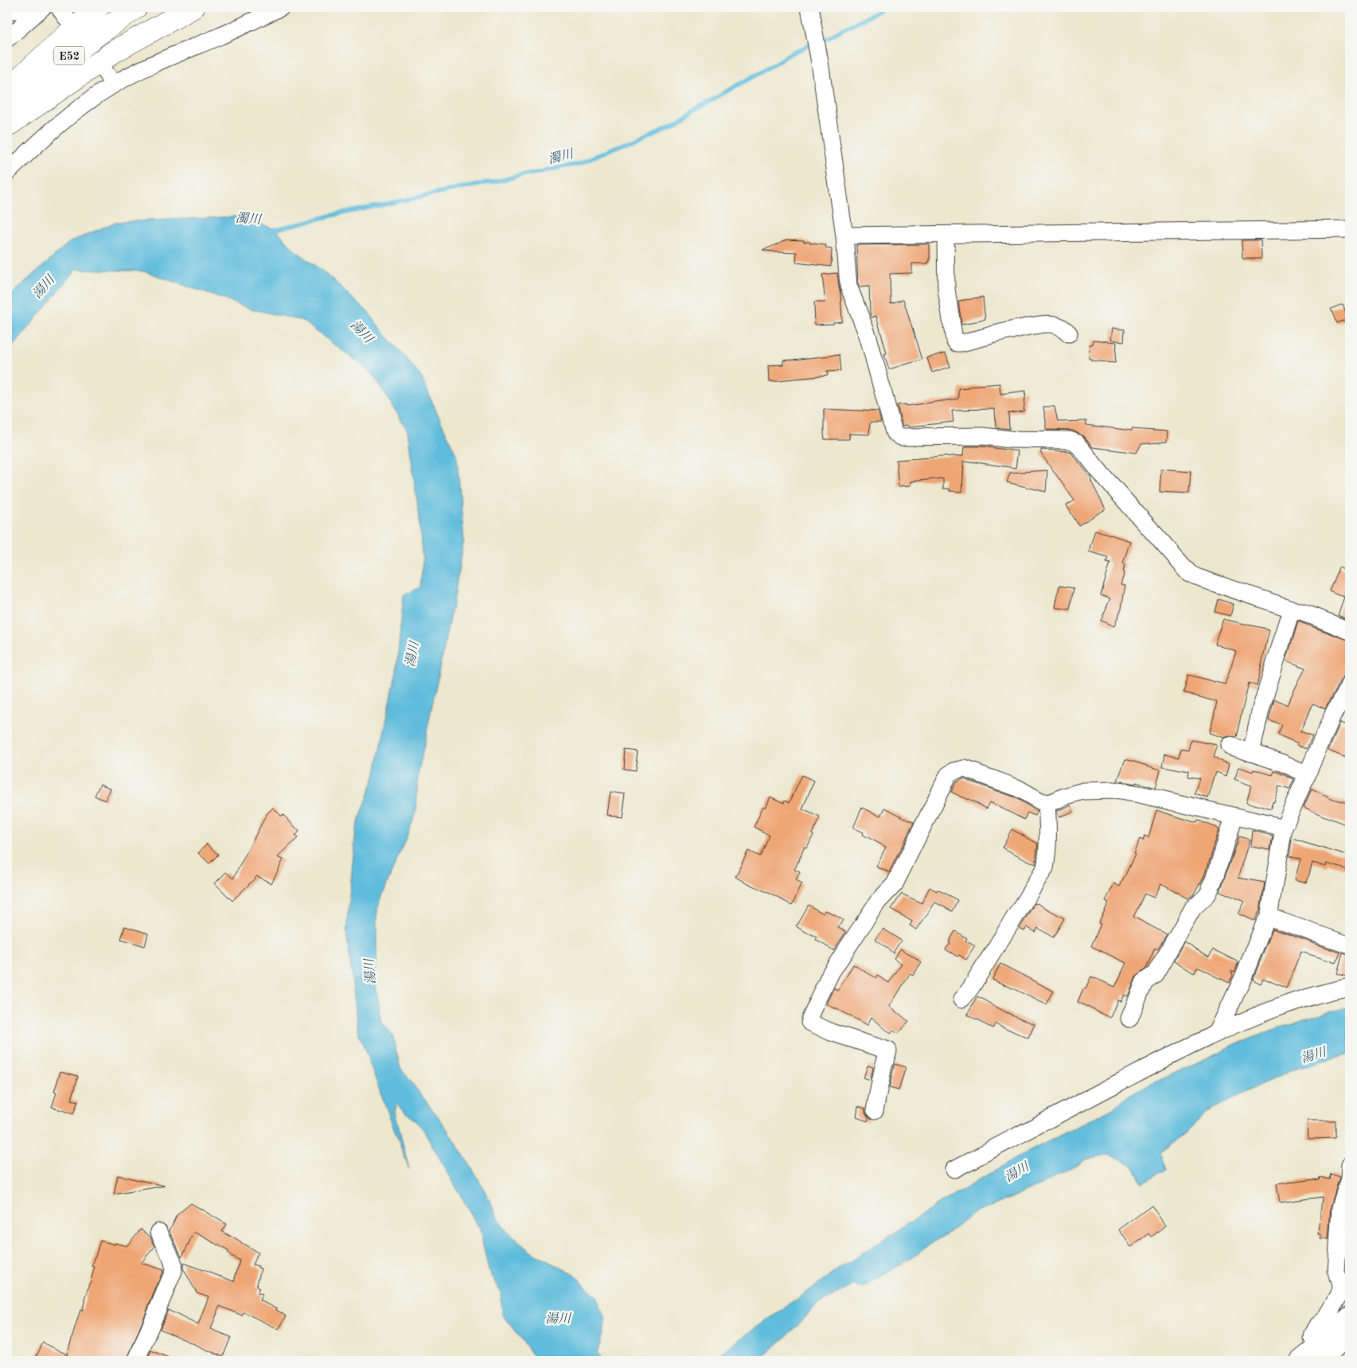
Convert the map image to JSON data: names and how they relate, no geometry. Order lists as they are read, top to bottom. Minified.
{"streets":{"highway":["E52"]},"water":["濁川","湯川"]}
